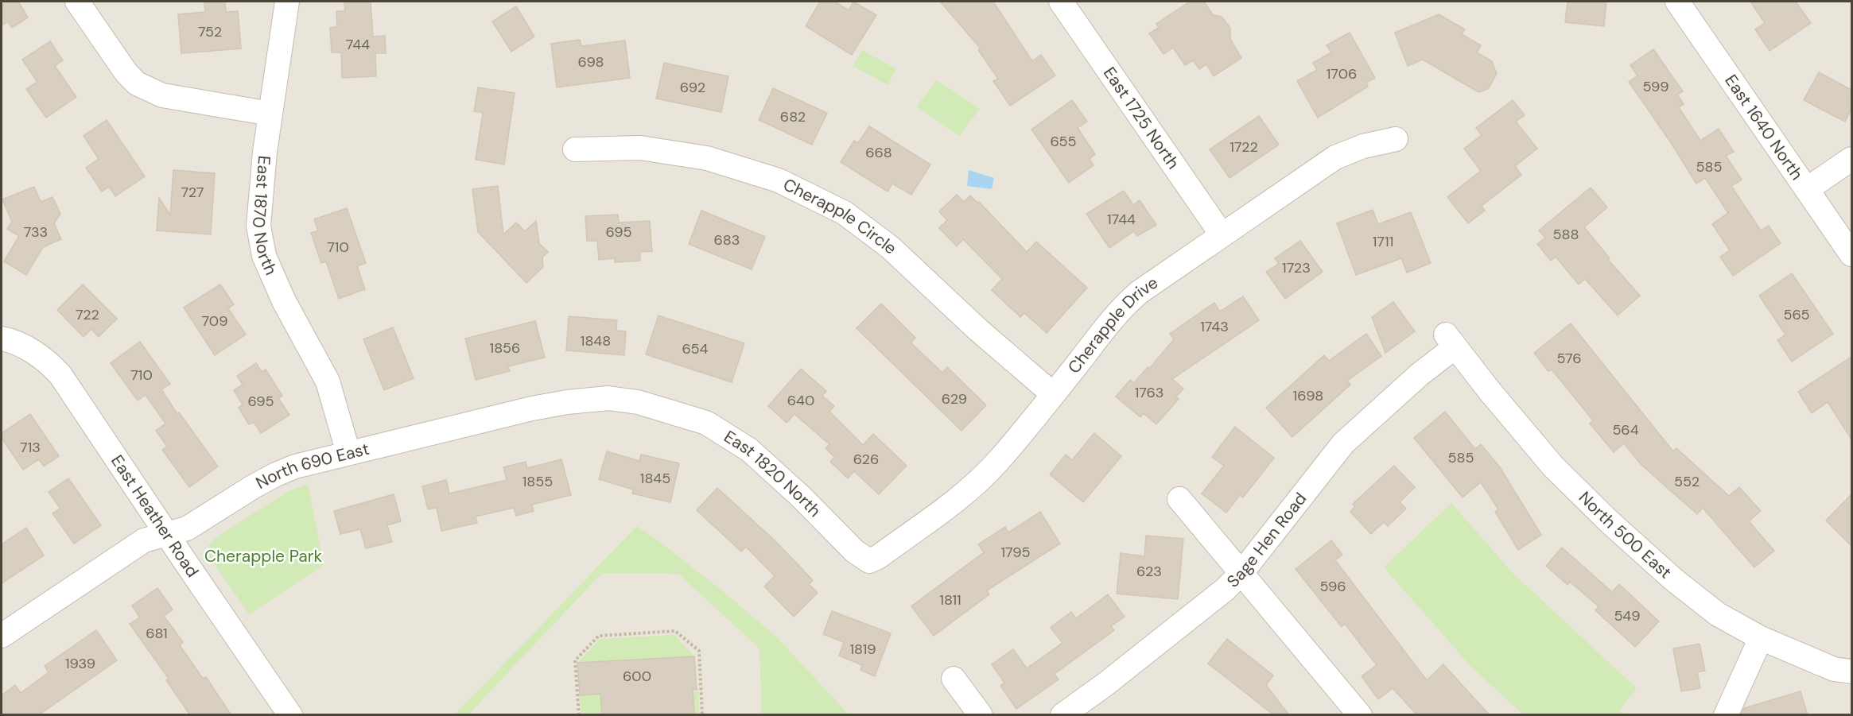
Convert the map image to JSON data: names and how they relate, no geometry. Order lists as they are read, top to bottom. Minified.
{"streets":{"street":["East 1725 North","East 1640 North","East 1870 North","Cherapple Circle","Cherapple Drive","North 690 East","East 1820 North","East Heather Road","North 500 East","Sage Hen Road"]},"crossings":[["East 1725 North","Cherapple Drive"],["East 1870 North","North 690 East"],["Cherapple Circle","Cherapple Drive"],["Cherapple Drive","East 1820 North"],["North 690 East","East 1820 North"],["North 690 East","East Heather Road"],["North 500 East","Sage Hen Road"]],"parks":["Cherapple Park"],"house_numbers":["752","744","698","1706","599","692","682","655","1722","668","585","727","1744","733","695","588","683","1711","710","1723","722","565","709","1743","1848","1856","654","576","710","1763","1698","629","640","695","564","713","585","626","1845","1855","552","1795","623","596","1811","549","681","1819","1939","600"]}
